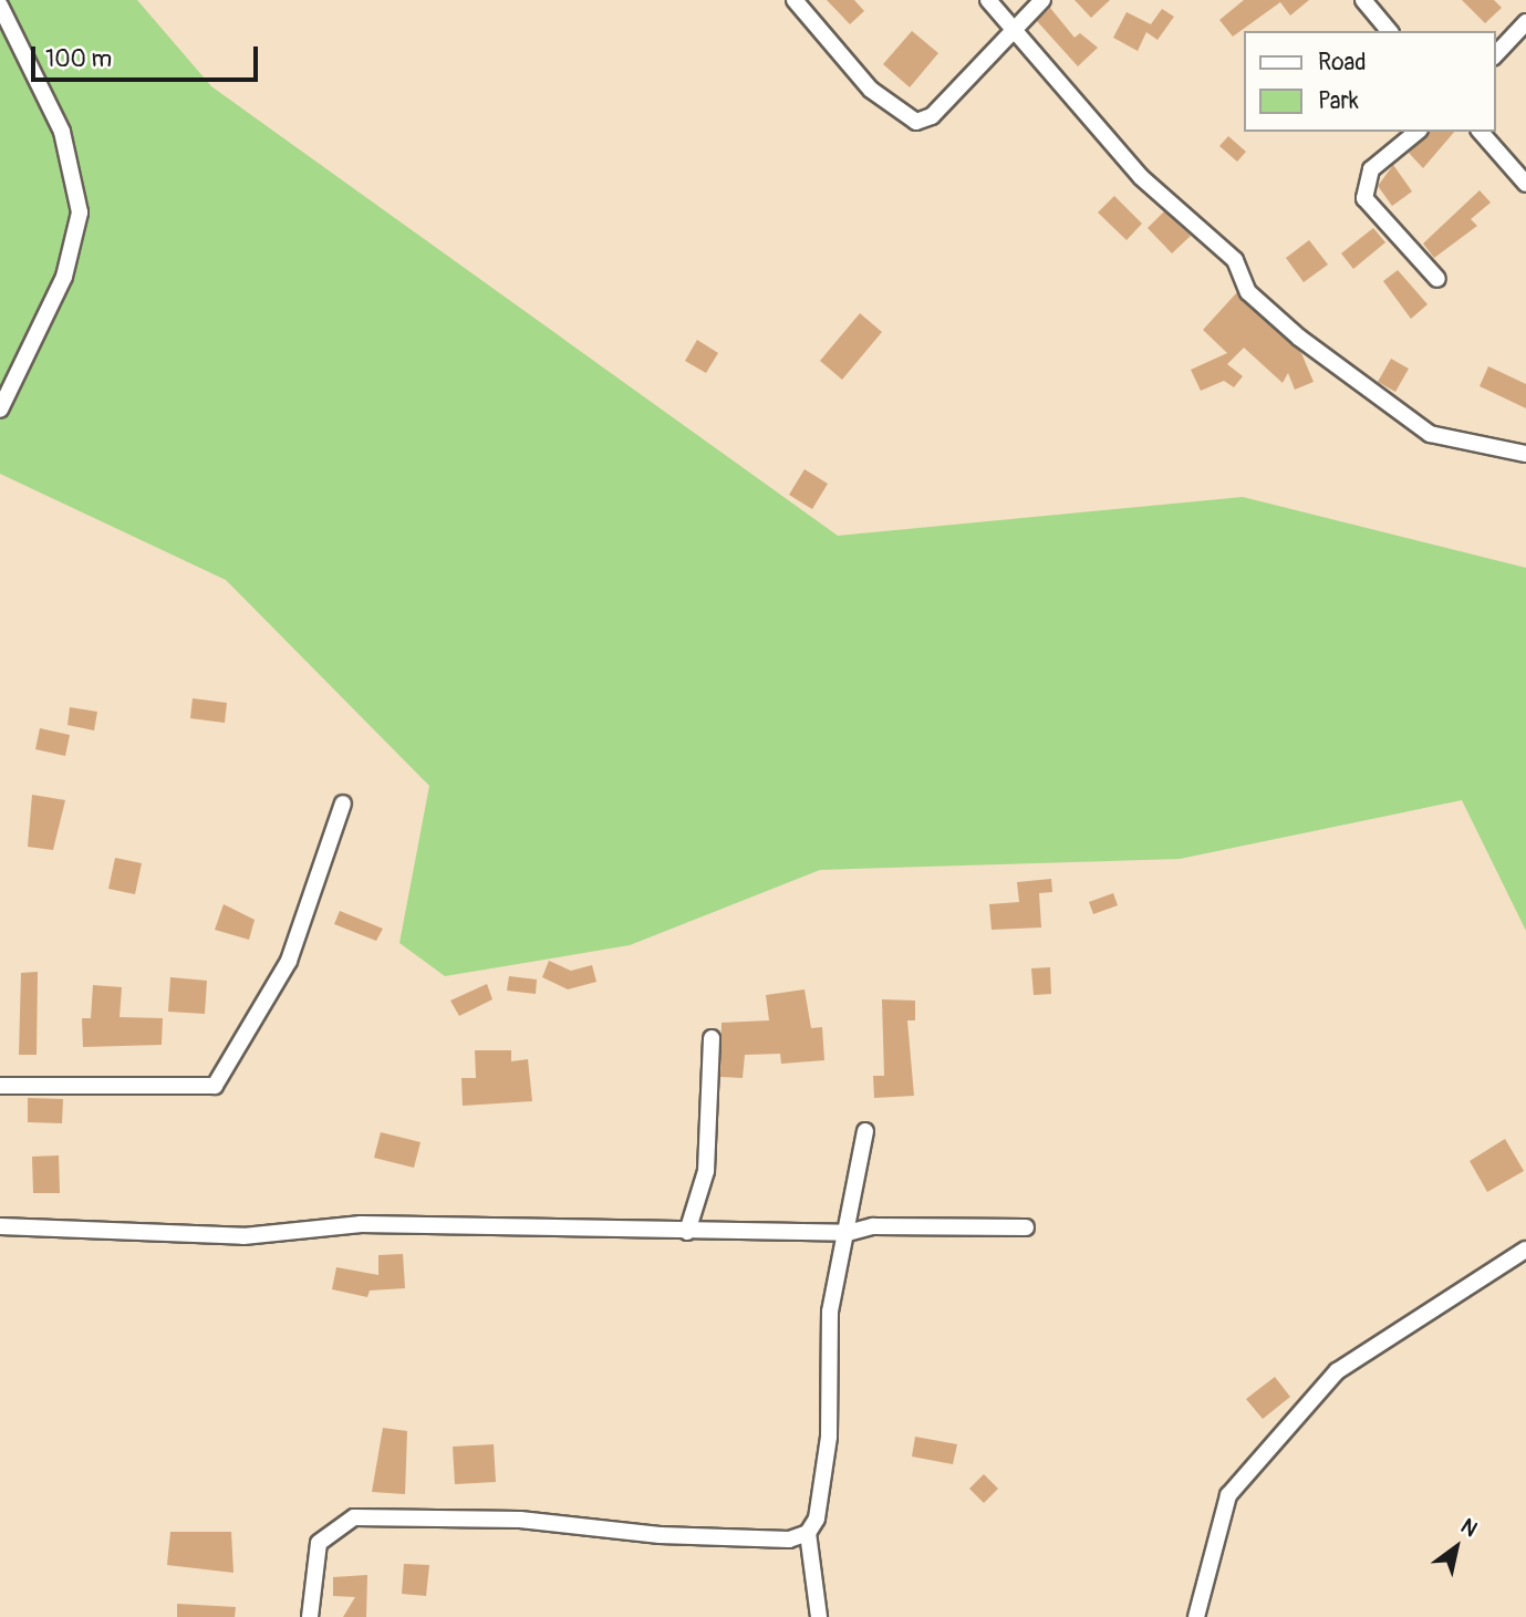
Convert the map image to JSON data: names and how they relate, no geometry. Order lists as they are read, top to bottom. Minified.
{"legend":["Road","Park"],"scale_bar":"100 m","north":"top right"}
